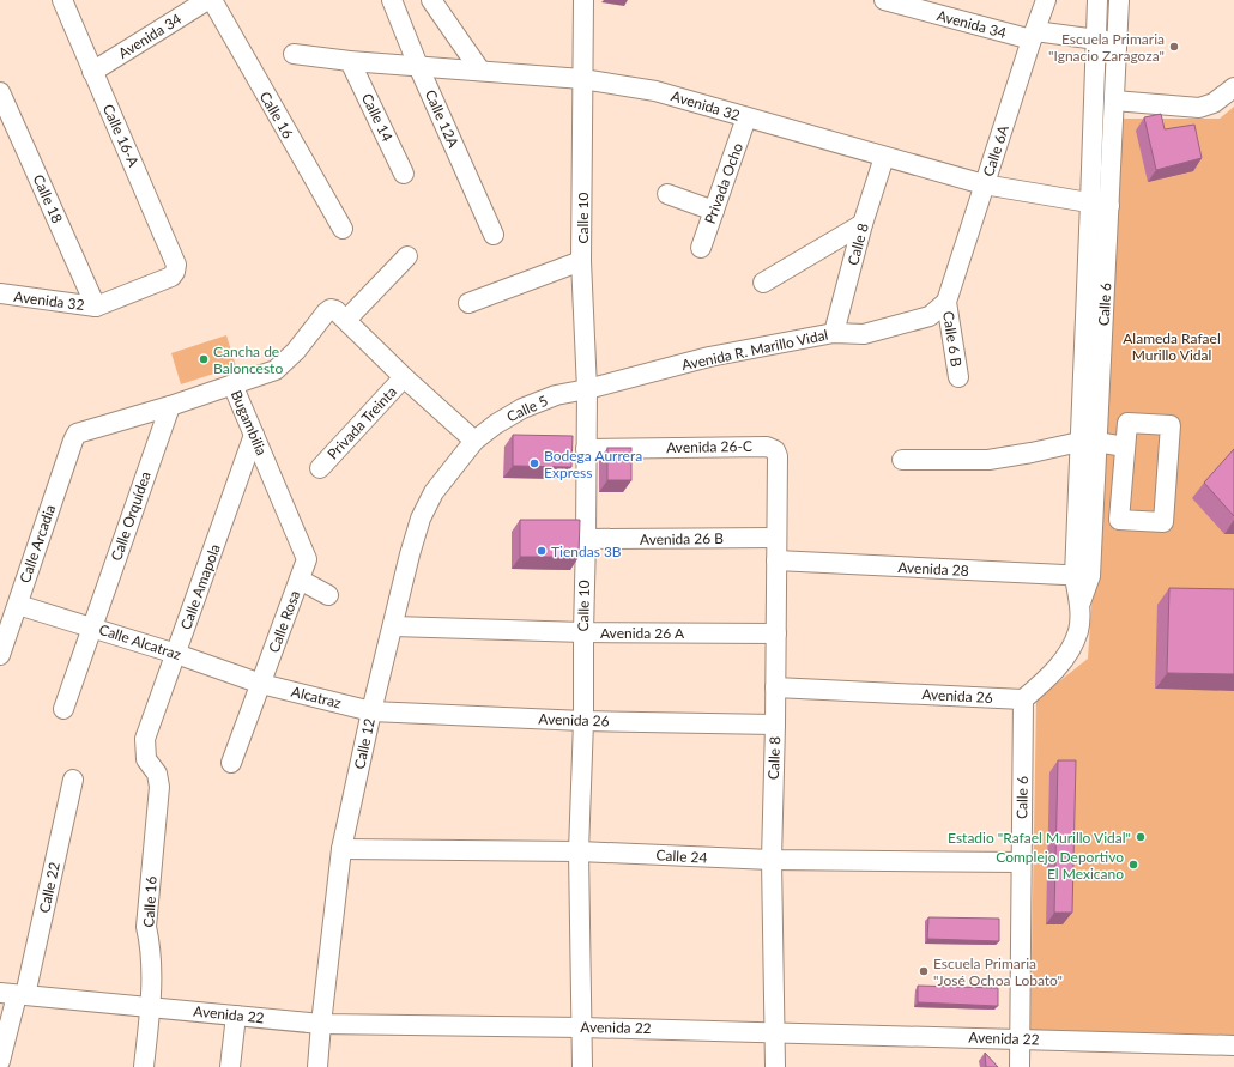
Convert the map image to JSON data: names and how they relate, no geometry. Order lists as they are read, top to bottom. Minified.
{"streets":{"street":["Avenida 34","Avenida 32","Calle 16","Calle 14","Calle 12A","Calle 16-A","Calle 6A","Privada Ocho","Calle 18","Calle 10","Calle 8","Calle 6","Calle 6 B","Avenida R. Marillo Vidal","Calle 5","Bugambilia","Privada Treinta","Avenida 26-C","Calle Orquídea","Avenida 26 B","Calle Arcadia","Avenida 28","Calle Amapola","Calle Rosa","Avenida 26 A","Calle Alcatraz","Avenida 26","Alcatraz","Calle 12","Calle 24","Calle 22","Avenida 22"]},"crossings":[["Avenida 34","Calle 16-A"],["Avenida 34","Calle 6A"],["Avenida 34","Calle 6"],["Avenida 32","Calle 14"],["Avenida 32","Calle 12A"],["Avenida 32","Calle 16-A"],["Avenida 32","Calle 6A"],["Avenida 32","Privada Ocho"],["Avenida 32","Calle 18"],["Avenida 32","Calle 10"],["Avenida 32","Calle 8"],["Avenida 32","Calle 6"],["Calle 16","Calle Amapola"],["Calle 16","Avenida 22"],["Calle 6A","Calle 6 B"],["Calle 6A","Avenida R. Marillo Vidal"],["Calle 10","Avenida R. Marillo Vidal"],["Calle 10","Calle 5"],["Calle 10","Avenida 26-C"],["Calle 10","Avenida 26 B"],["Calle 10","Avenida 26 A"],["Calle 10","Avenida 26"],["Calle 10","Calle 24"],["Calle 10","Avenida 22"],["Calle 8","Avenida R. Marillo Vidal"],["Calle 8","Avenida 26-C"],["Calle 8","Avenida 26 B"],["Calle 8","Avenida 28"],["Calle 8","Avenida 26 A"],["Calle 8","Avenida 26"],["Calle 8","Calle 24"],["Calle 8","Avenida 22"],["Calle 6","Avenida 28"],["Calle 6","Avenida 26"],["Calle 6","Calle 24"],["Calle 6","Avenida 22"],["Calle 6 B","Avenida R. Marillo Vidal"],["Avenida R. Marillo Vidal","Calle 5"],["Calle 5","Privada Treinta"],["Calle 5","Calle 12"],["Bugambilia","Privada Treinta"],["Bugambilia","Calle Orquídea"],["Bugambilia","Calle Arcadia"],["Bugambilia","Calle Amapola"],["Bugambilia","Calle Rosa"],["Privada Treinta","Calle 12"],["Calle Orquídea","Calle Alcatraz"],["Calle Arcadia","Calle Alcatraz"],["Calle Amapola","Calle Alcatraz"],["Calle Rosa","Calle Alcatraz"],["Calle Rosa","Alcatraz"],["Avenida 26 A","Calle 12"],["Calle Alcatraz","Alcatraz"],["Avenida 26","Alcatraz"],["Avenida 26","Calle 12"],["Alcatraz","Calle 12"],["Calle 12","Calle 24"],["Calle 12","Avenida 22"],["Calle 22","Avenida 22"]],"parks":["Alameda Rafael Murillo Vidal"],"places":["Escuela Primaria \"Ignacio Zaragoza\"","Cancha de Baloncesto","Bodega Aurrera Express","Tiendas 3B","Estadio \"Rafael Murillo Vidal\"","Complejo Deportivo El Mexicano","Escuela Primaria \"José Ochoa Lobato\""]}
